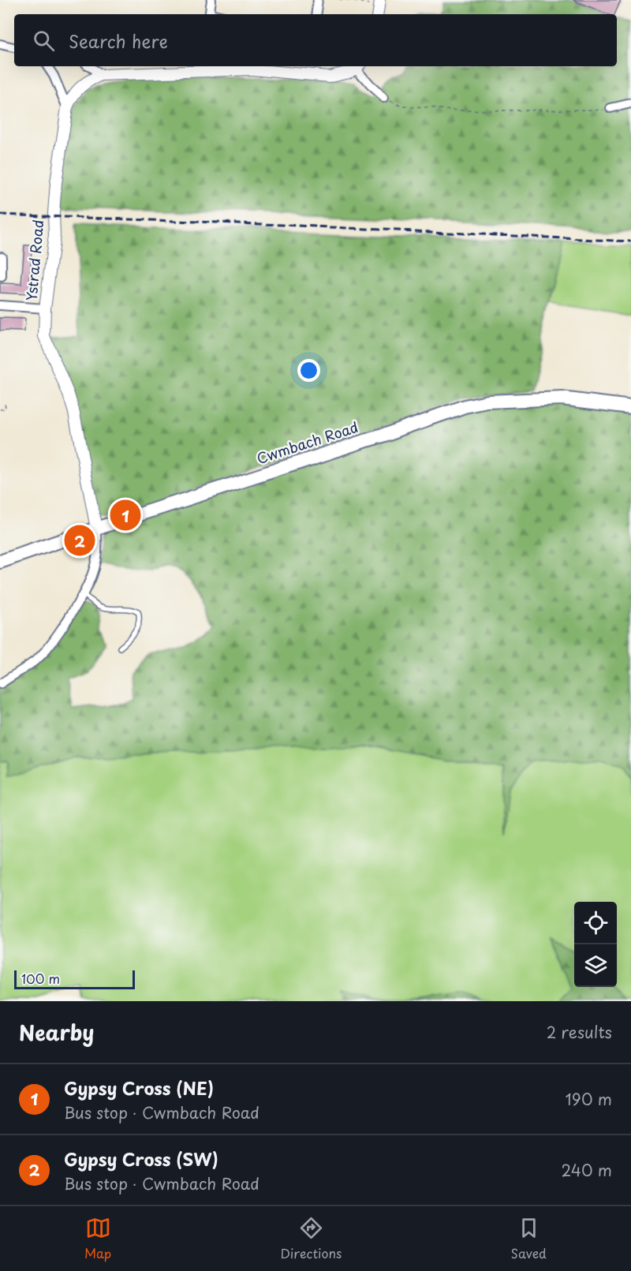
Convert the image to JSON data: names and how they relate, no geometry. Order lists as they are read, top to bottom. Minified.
{"streets":{"main road":["Cwmbach Road"],"street":["Ystrad Road"]},"crossings":[["Ystrad Road","Cwmbach Road"]],"scale_bar":"100 m","page":{"search":"Search here","pins":["1","2"],"scale":"100 m","heading":["Nearby","2 results"],"list":[{"mark":"1","name":"Gypsy Cross (NE)","note":"Bus stop · Cwmbach Road","value":"190 m"},{"mark":"2","name":"Gypsy Cross (SW)","note":"Bus stop · Cwmbach Road","value":"240 m"}],"nav":["Map","Directions","Saved"]}}
